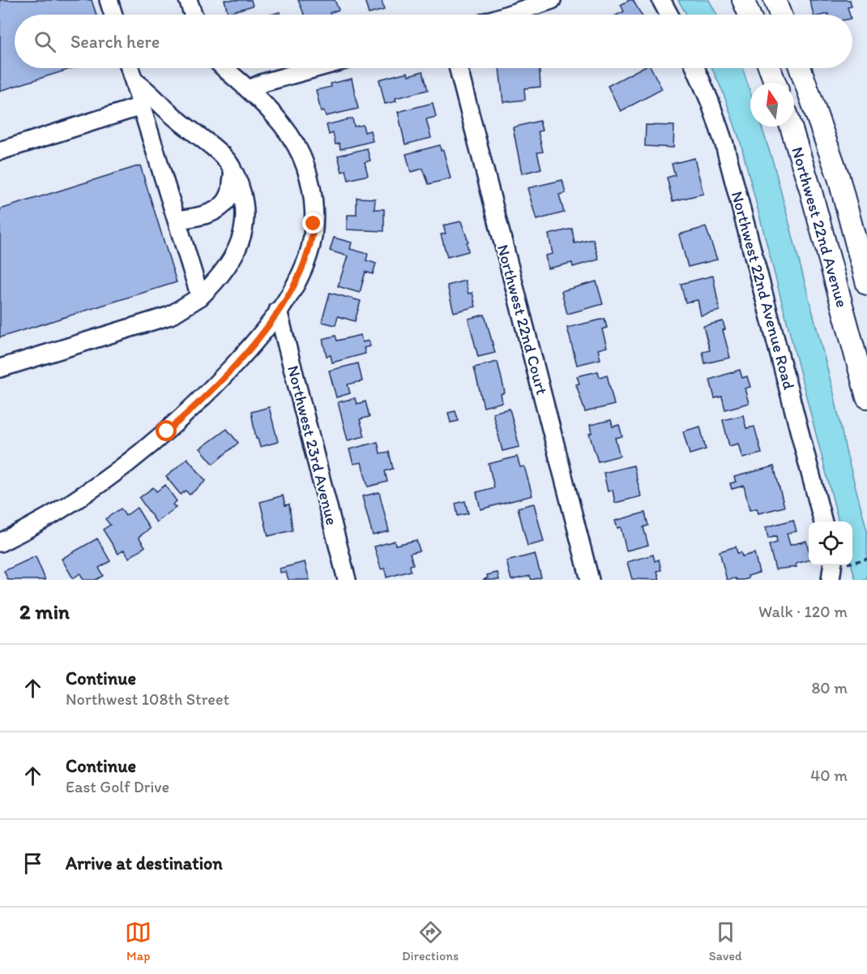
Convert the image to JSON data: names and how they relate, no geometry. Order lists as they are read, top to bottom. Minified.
{"streets":{"main road":["Northwest 22nd Avenue"],"street":["Northwest 22nd Avenue Road","Northwest 22nd Court","Northwest 23rd Avenue"]},"north":"top","page":{"search":"Search here","heading":["2 min","Walk · 120 m"],"list":[["Continue","Northwest 108th Street","80 m"],["Continue","East Golf Drive","40 m"],"Arrive at destination"],"nav":["Map","Directions","Saved"]}}
